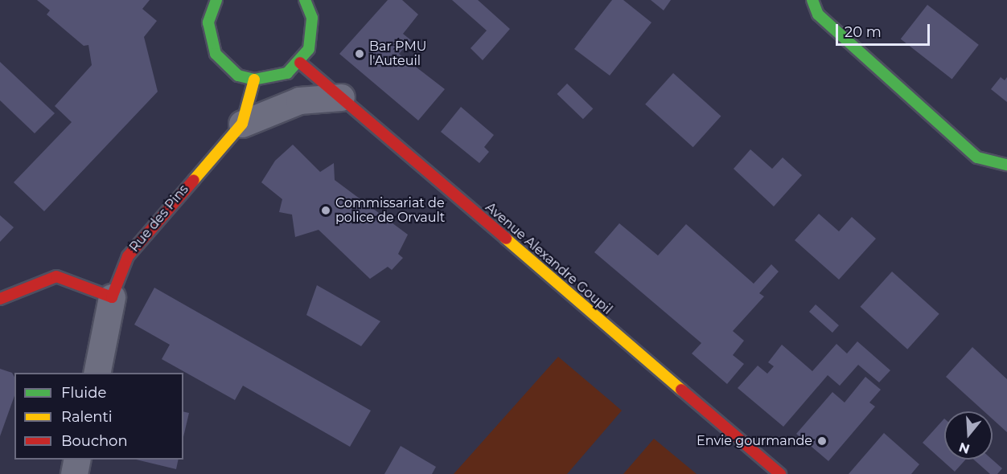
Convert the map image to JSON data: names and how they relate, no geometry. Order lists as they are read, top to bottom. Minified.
{"streets":{"street":["Rue des Pins","Avenue Alexandre Goupil"]},"crossings":[["Rue des Pins","Avenue Alexandre Goupil"]],"places":["Bar PMU l'Auteuil","Commissariat de police de Orvault","Envie gourmande"],"legend":["Fluide","Ralenti","Bouchon"],"scale_bar":"20 m","north":"bottom"}
